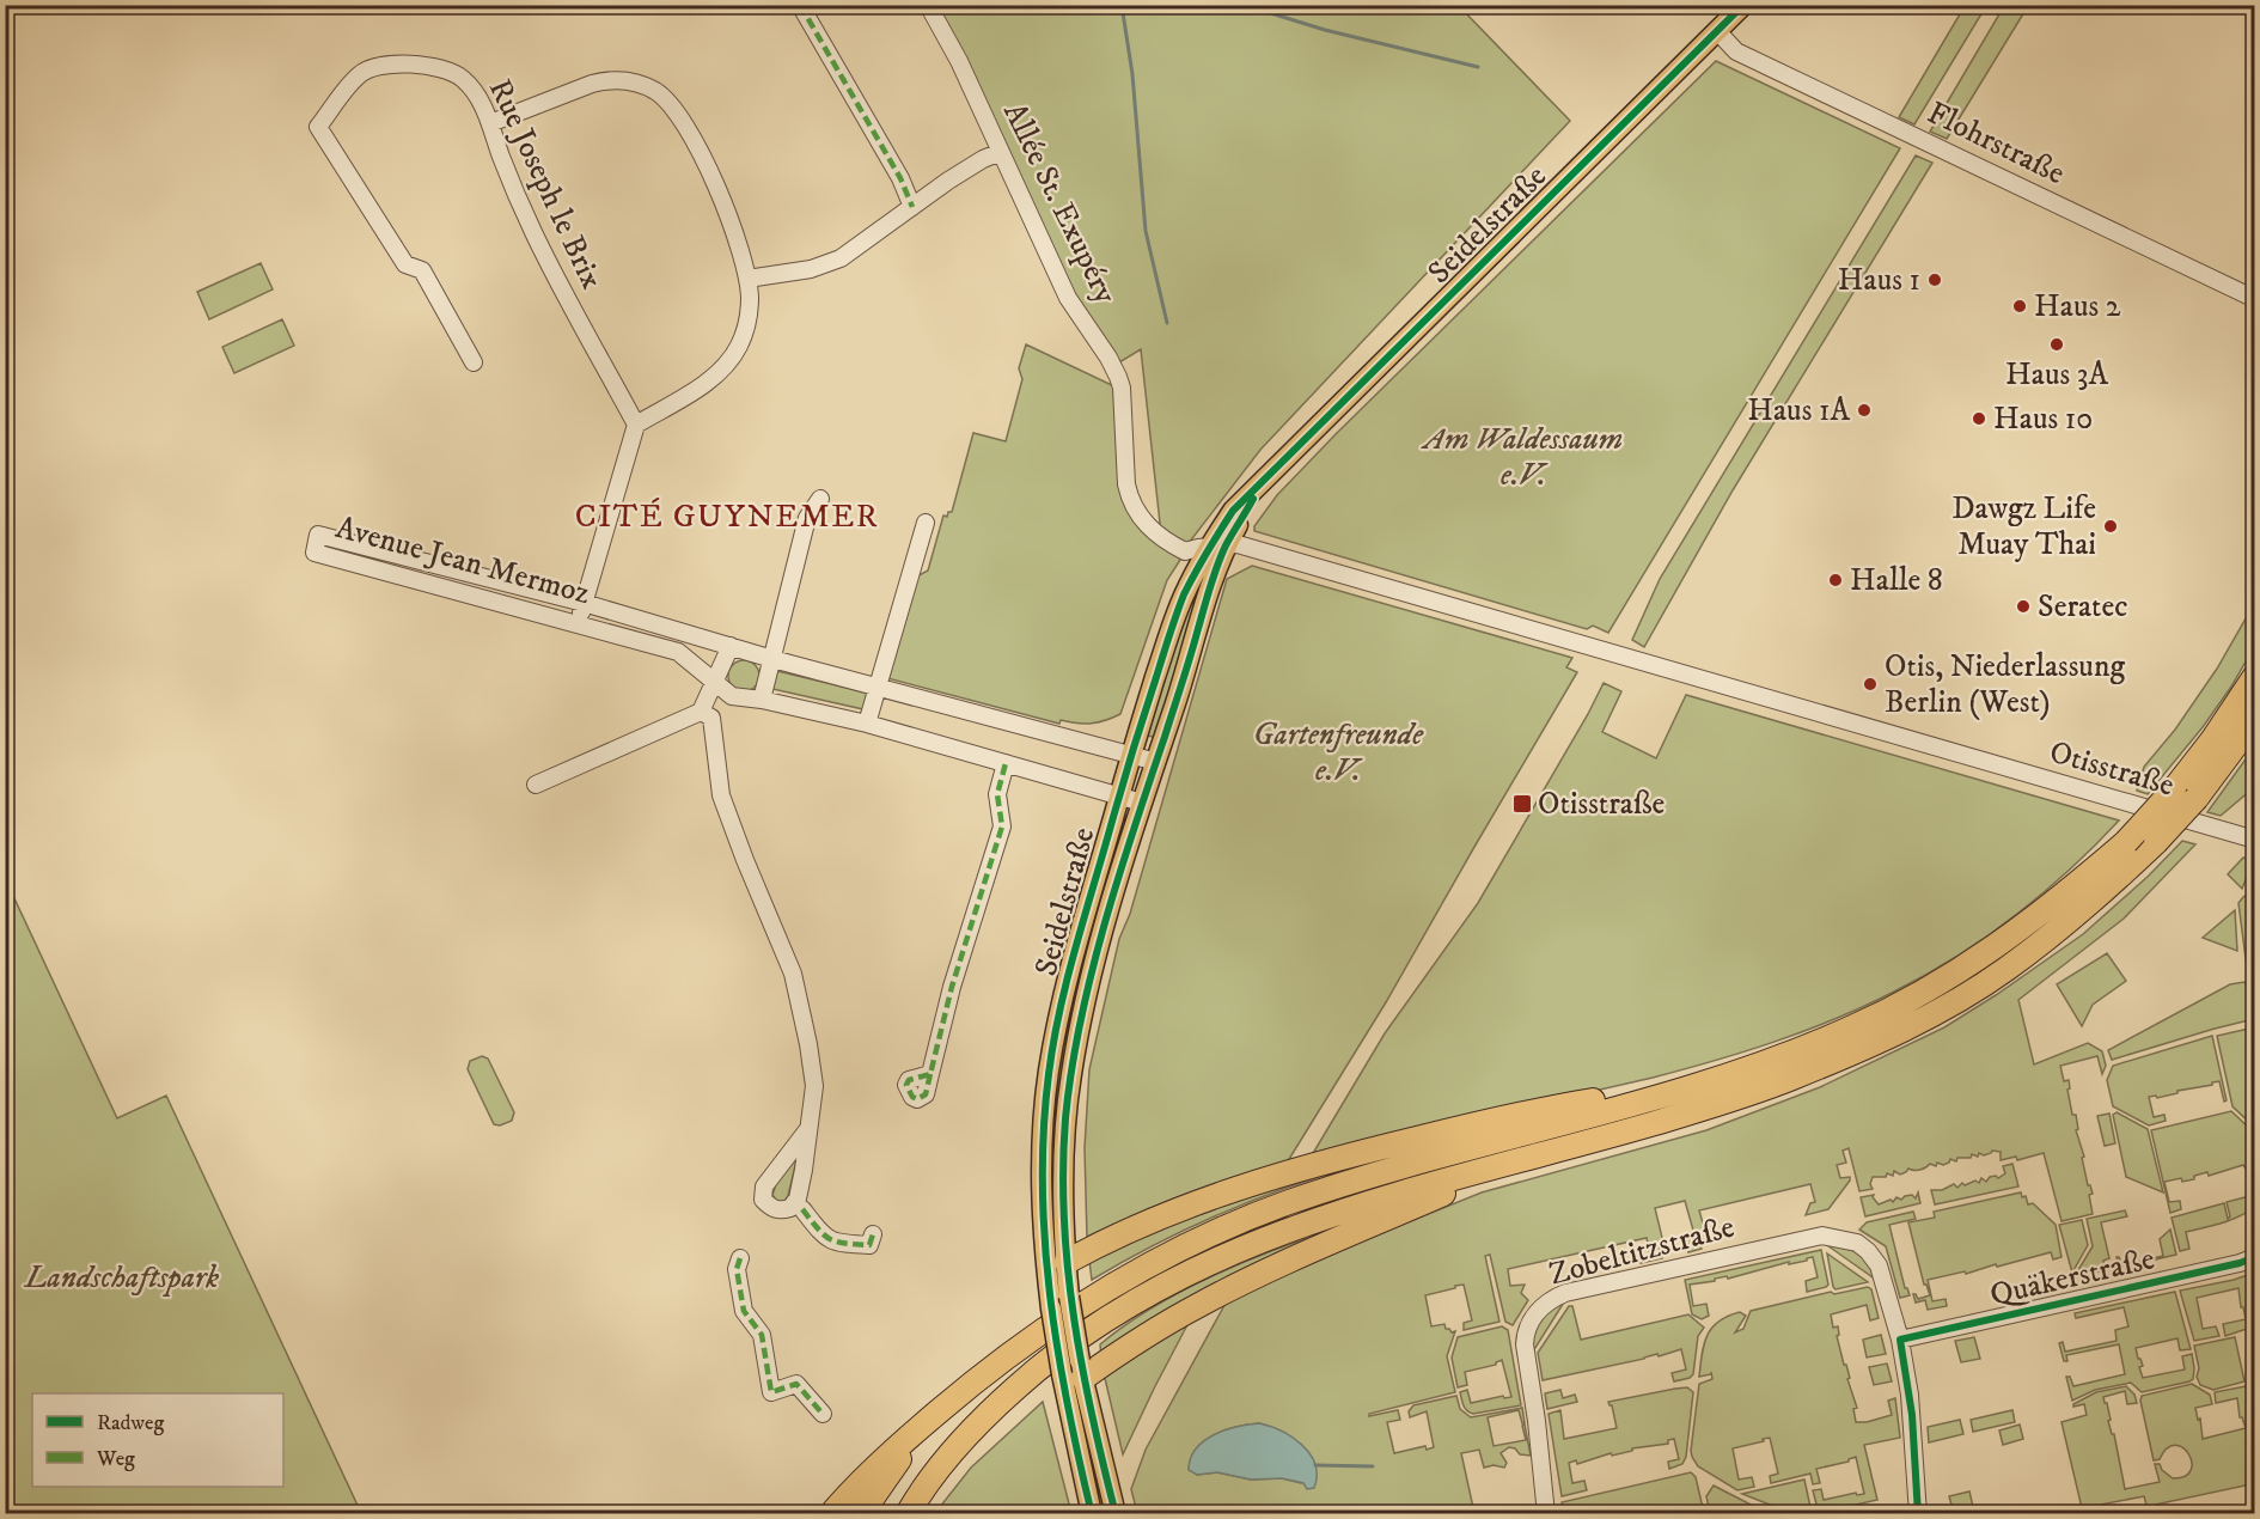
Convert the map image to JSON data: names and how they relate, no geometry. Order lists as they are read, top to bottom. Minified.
{"streets":{"main road":["Seidelstraße"],"street":["Flohrstraße","Rue Joseph le Brix","Allée St. Exupéry","Avenue Jean Mermoz","Otisstraße","Zobeltitzstraße","Quäkerstraße"]},"crossings":[["Flohrstraße","Seidelstraße"],["Allée St. Exupéry","Seidelstraße"],["Allée St. Exupéry","Otisstraße"],["Seidelstraße","Avenue Jean Mermoz"],["Seidelstraße","Otisstraße"],["Zobeltitzstraße","Quäkerstraße"]],"districts":["CITÉ GUYNEMER"],"parks":["Am Waldessaum e.V.","Gartenfreunde e.V.","Landschaftspark"],"places":{"other":["Haus 1","Haus 2","Haus 3A","Haus 1A","Haus 10","Dawgz Life Muay Thai","Halle 8","Seratec","Otis, Niederlassung Berlin (West)"],"transit":["Otisstraße"]},"legend":["Radweg","Weg"]}
